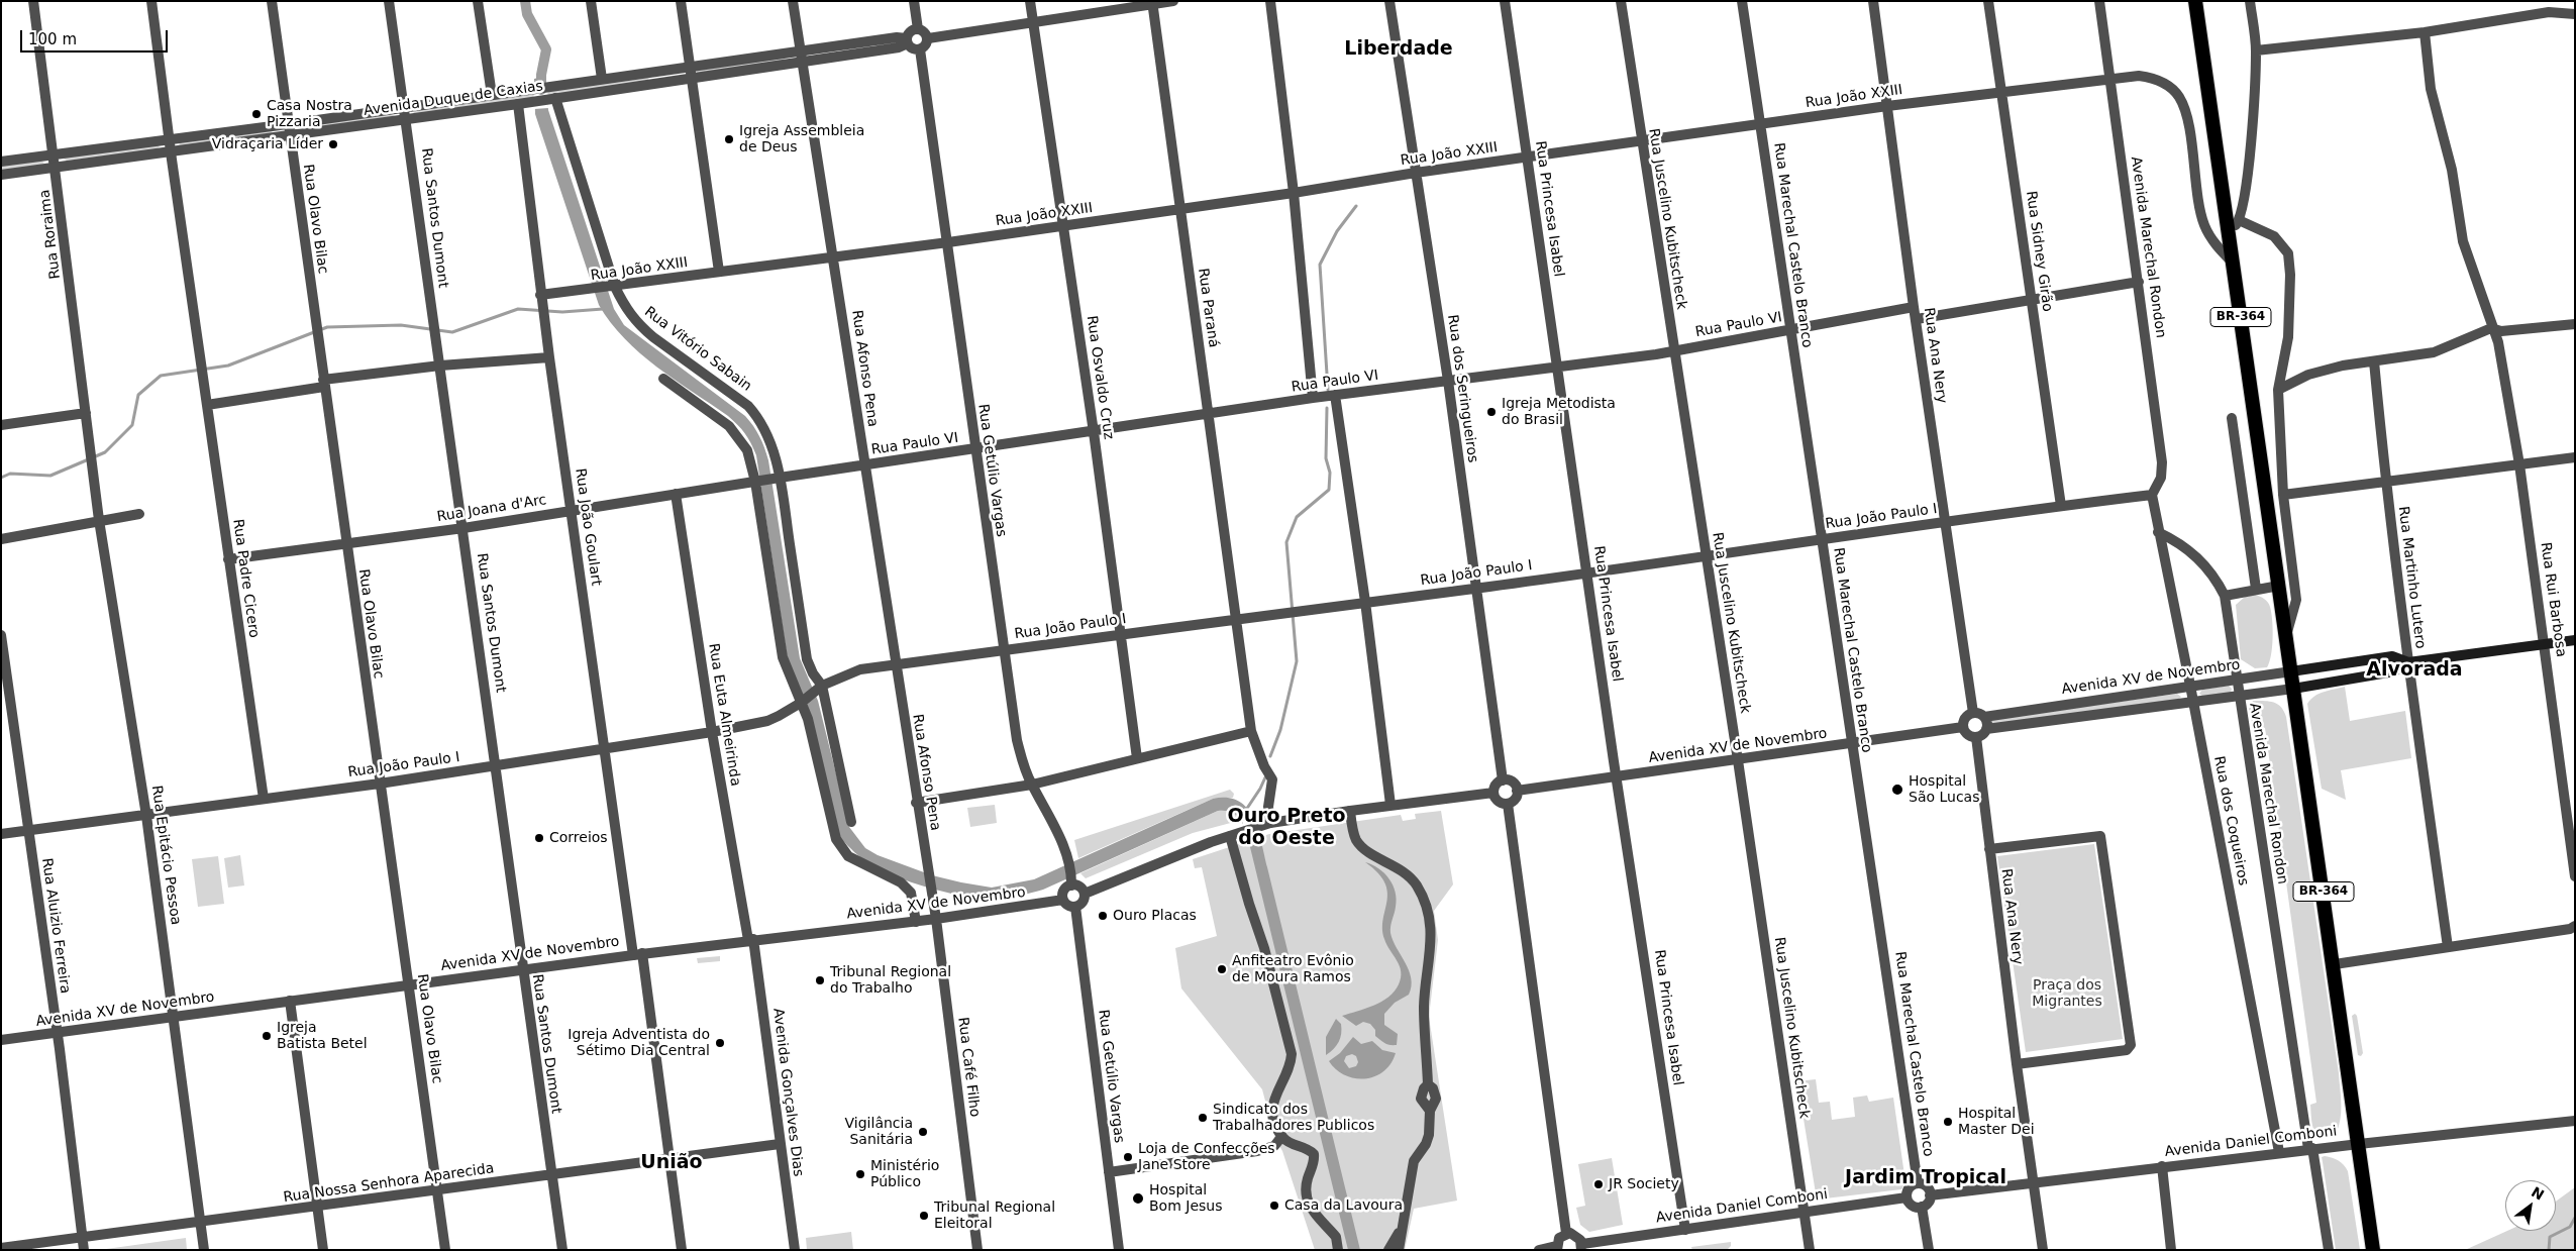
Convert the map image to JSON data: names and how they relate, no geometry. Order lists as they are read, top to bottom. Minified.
{"streets":{"highway":["BR-364"],"street":["Rua João XXIII","Avenida Duque de Caxias","Rua Princesa Isabel","Rua Santos Dumont","Rua Olavo Bilac","Rua Juscelino Kubitscheck","Rua Roraima","Rua Marechal Castelo Branco","Avenida Marechal Rondon","Rua Sidney Girão","Rua Paraná","Rua Paulo VI","Rua Vitório Sabain","Rua Ana Nery","Rua Afonso Pena","Rua Osvaldo Cruz","Rua dos Seringueiros","Rua Getúlio Vargas","Rua Joana d'Arc","Rua João Paulo I","Rua João Goulart","Rua Martinho Lutero","Rua Padre Cicero","Rua Rui Barbosa","Avenida XV de Novembro","Rua Euta Almeirinda","Rua dos Coqueiros","Rua Epitácio Pessoa","Rua Aluizio Ferreira","Rua Café Filho","Avenida Gonçalves Dias","Avenida Daniel Comboni","Rua Nossa Senhora Aparecida"]},"crossings":[["Rua João XXIII","Rua Princesa Isabel"],["Rua João XXIII","Rua Juscelino Kubitscheck"],["Rua João XXIII","Rua Marechal Castelo Branco"],["Rua João XXIII","Avenida Marechal Rondon"],["Rua João XXIII","Rua Sidney Girão"],["Rua João XXIII","Rua Paraná"],["Rua João XXIII","BR-364"],["Rua João XXIII","Rua Vitório Sabain"],["Rua João XXIII","Rua Ana Nery"],["Rua João XXIII","Rua Afonso Pena"],["Rua João XXIII","Rua Osvaldo Cruz"],["Rua João XXIII","Rua dos Seringueiros"],["Rua João XXIII","Rua Getúlio Vargas"],["Rua João XXIII","Rua João Goulart"],["Avenida Duque de Caxias","Rua Santos Dumont"],["Avenida Duque de Caxias","Rua Olavo Bilac"],["Avenida Duque de Caxias","Rua Roraima"],["Avenida Duque de Caxias","Rua Vitório Sabain"],["Avenida Duque de Caxias","Rua Afonso Pena"],["Avenida Duque de Caxias","Rua Getúlio Vargas"],["Avenida Duque de Caxias","Rua João Goulart"],["Avenida Duque de Caxias","Rua Padre Cicero"],["Rua Princesa Isabel","Rua Paulo VI"],["Rua Princesa Isabel","Rua João Paulo I"],["Rua Princesa Isabel","Avenida XV de Novembro"],["Rua Princesa Isabel","Avenida Daniel Comboni"],["Rua Santos Dumont","Rua Joana d'Arc"],["Rua Santos Dumont","Rua João Paulo I"],["Rua Santos Dumont","Avenida XV de Novembro"],["Rua Santos Dumont","Rua Nossa Senhora Aparecida"],["Rua Olavo Bilac","Rua Joana d'Arc"],["Rua Olavo Bilac","Rua João Paulo I"],["Rua Olavo Bilac","Avenida XV de Novembro"],["Rua Olavo Bilac","Rua Nossa Senhora Aparecida"],["Rua Juscelino Kubitscheck","Rua Paulo VI"],["Rua Juscelino Kubitscheck","Rua João Paulo I"],["Rua Juscelino Kubitscheck","Avenida XV de Novembro"],["Rua Juscelino Kubitscheck","Avenida Daniel Comboni"],["Rua Roraima","Rua Epitácio Pessoa"],["Rua Marechal Castelo Branco","Rua Paulo VI"],["Rua Marechal Castelo Branco","Rua João Paulo I"],["Rua Marechal Castelo Branco","Avenida XV de Novembro"],["Rua Marechal Castelo Branco","Avenida Daniel Comboni"],["Avenida Marechal Rondon","Rua João Paulo I"],["Avenida Marechal Rondon","Avenida XV de Novembro"],["Avenida Marechal Rondon","Rua dos Coqueiros"],["Avenida Marechal Rondon","Avenida Daniel Comboni"],["Rua Sidney Girão","Rua João Paulo I"],["Rua Paraná","Rua Paulo VI"],["Rua Paraná","Rua João Paulo I"],["BR-364","Avenida XV de Novembro"],["BR-364","Avenida Daniel Comboni"],["Rua Paulo VI","Rua Vitório Sabain"],["Rua Paulo VI","Rua Ana Nery"],["Rua Paulo VI","Rua Afonso Pena"],["Rua Paulo VI","Rua Osvaldo Cruz"],["Rua Paulo VI","Rua dos Seringueiros"],["Rua Paulo VI","Rua Getúlio Vargas"],["Rua Paulo VI","Rua Joana d'Arc"],["Rua Vitório Sabain","Rua João Paulo I"],["Rua Ana Nery","Rua João Paulo I"],["Rua Ana Nery","Avenida XV de Novembro"],["Rua Ana Nery","Avenida Daniel Comboni"],["Rua Afonso Pena","Rua João Paulo I"],["Rua Afonso Pena","Rua Café Filho"],["Rua Osvaldo Cruz","Rua João Paulo I"],["Rua dos Seringueiros","Rua João Paulo I"],["Rua dos Seringueiros","Avenida XV de Novembro"],["Rua Getúlio Vargas","Rua João Paulo I"],["Rua Getúlio Vargas","Avenida XV de Novembro"],["Rua Joana d'Arc","Rua João Goulart"],["Rua Joana d'Arc","Rua Padre Cicero"],["Rua Joana d'Arc","Rua Euta Almeirinda"],["Rua João Paulo I","Rua João Goulart"],["Rua João Paulo I","Rua Padre Cicero"],["Rua João Paulo I","Rua Euta Almeirinda"],["Rua João Paulo I","Rua dos Coqueiros"],["Rua João Paulo I","Rua Epitácio Pessoa"],["Rua João Paulo I","Rua Aluizio Ferreira"],["Rua João Goulart","Avenida XV de Novembro"],["Rua João Goulart","Rua Nossa Senhora Aparecida"],["Avenida XV de Novembro","Rua Euta Almeirinda"],["Avenida XV de Novembro","Rua dos Coqueiros"],["Avenida XV de Novembro","Rua Epitácio Pessoa"],["Avenida XV de Novembro","Rua Aluizio Ferreira"],["Avenida XV de Novembro","Rua Café Filho"],["Avenida XV de Novembro","Avenida Gonçalves Dias"],["Rua Euta Almeirinda","Avenida Gonçalves Dias"],["Rua dos Coqueiros","Avenida Daniel Comboni"],["Rua Epitácio Pessoa","Rua Nossa Senhora Aparecida"],["Rua Aluizio Ferreira","Rua Nossa Senhora Aparecida"],["Avenida Gonçalves Dias","Rua Nossa Senhora Aparecida"]],"districts":["Liberdade","Alvorada","Ouro Preto do Oeste","União","Jardim Tropical"],"parks":["Praça dos Migrantes"],"places":["Casa Nostra Pizzaria","Igreja Assembleia de Deus","Vidraçaria Líder","Igreja Metodista do Brasil","Hospital São Lucas","Correios","Ouro Placas","Anfiteatro Evônio de Moura Ramos","Tribunal Regional do Trabalho","Igreja Batista Betel","Igreja Adventista do Sétimo Dia Central","Sindicato dos Trabalhadores Publicos","Hospital Master Dei","Vigilância Sanitária","Loja de Confecções Jane Store","Ministério Público","JR Society","Hospital Bom Jesus","Casa da Lavoura","Tribunal Regional Eleitoral"],"scale_bar":"100 m","north":"top right"}
